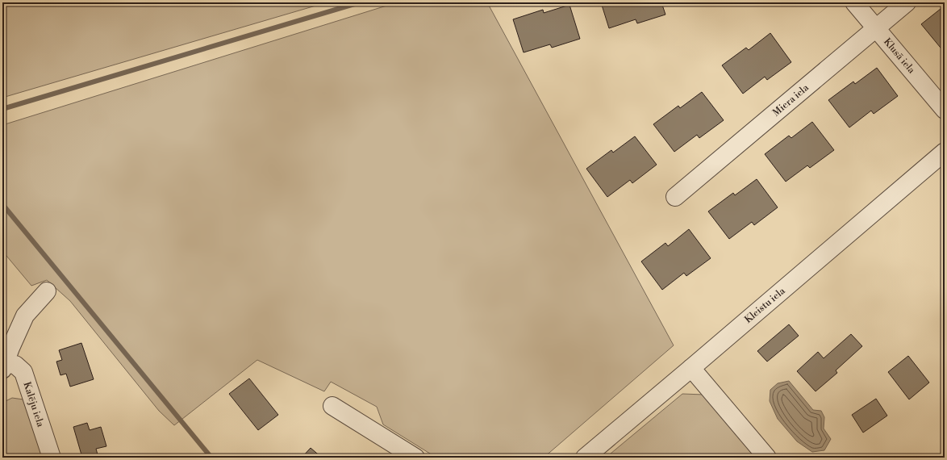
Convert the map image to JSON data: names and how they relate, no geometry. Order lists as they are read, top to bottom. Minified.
{"streets":{"street":["Klusā iela","Miera iela","Kleistu iela","Kalēju iela"]},"crossings":[["Klusā iela","Miera iela"]]}
